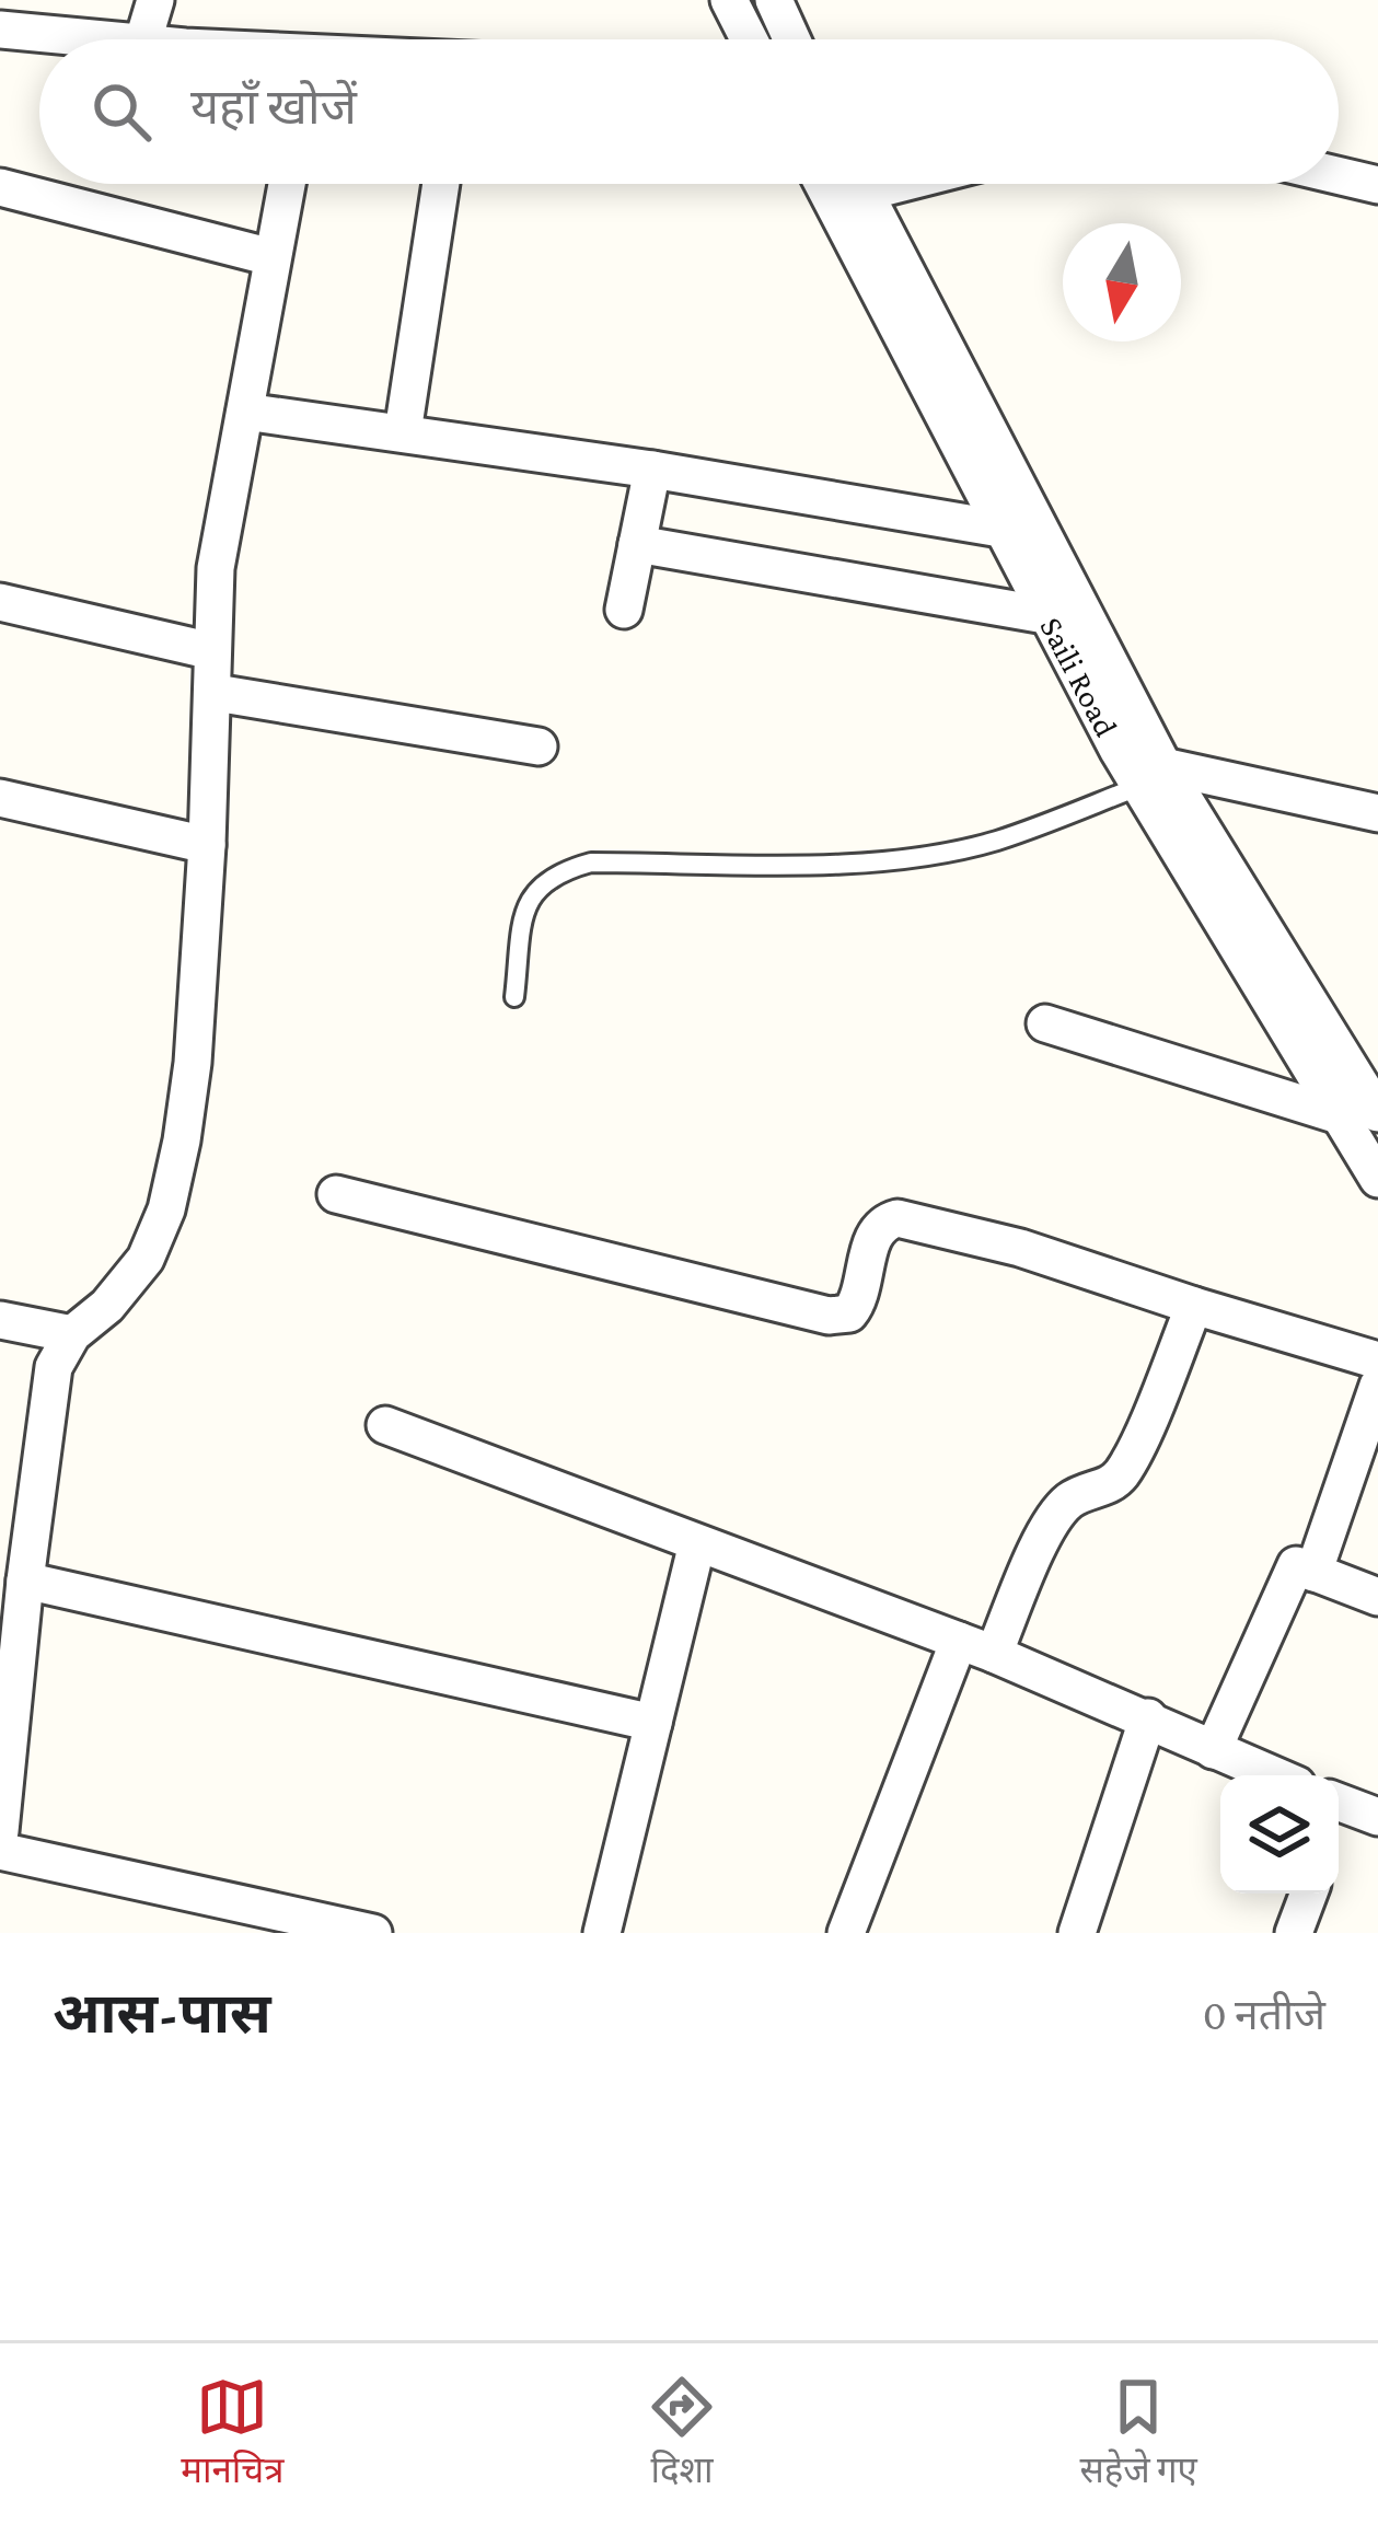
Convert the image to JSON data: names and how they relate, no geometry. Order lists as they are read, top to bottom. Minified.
{"streets":{"street":["Saili Road"]},"north":"bottom","page":{"search":"यहाँ खोजें","heading":["आस-पास","0 नतीजे"],"nav":["मानचित्र","दिशा","सहेजे गए"]}}
